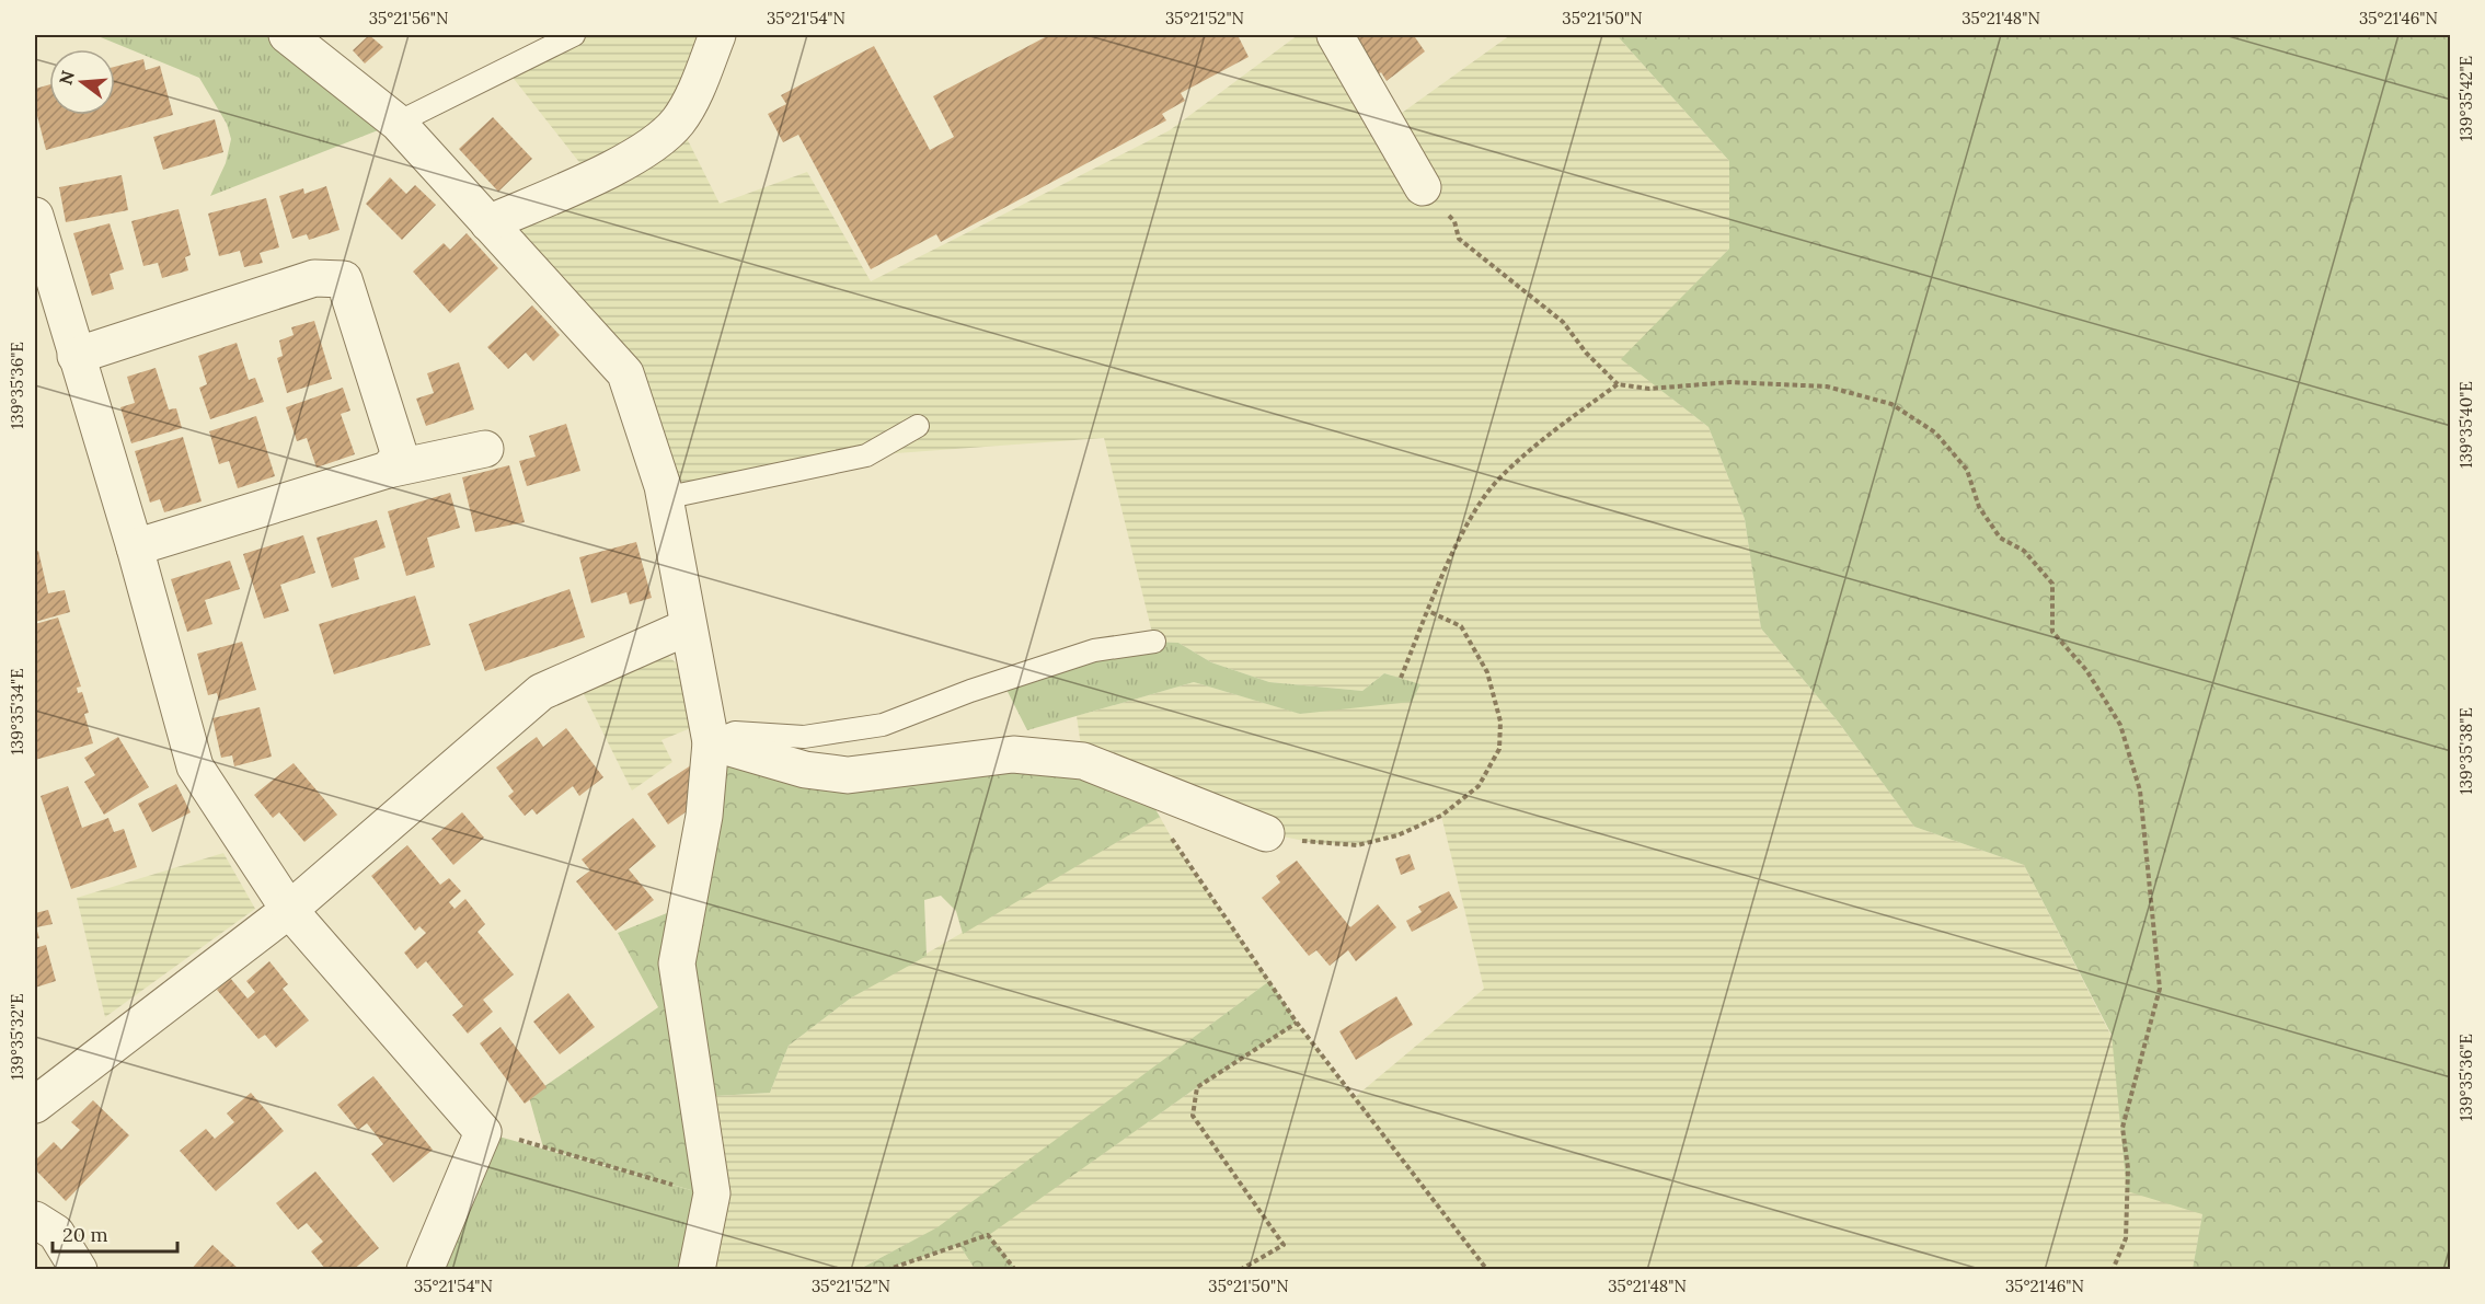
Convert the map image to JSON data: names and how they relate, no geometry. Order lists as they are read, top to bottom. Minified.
{"scale_bar":"20 m","north":"left","coordinates":["35°21'56\"N","35°21'54\"N","35°21'52\"N","35°21'50\"N","35°21'48\"N","35°21'46\"N","139°35'42\"E","139°35'36\"E","139°35'40\"E","139°35'34\"E","139°35'38\"E","139°35'32\"E"]}
